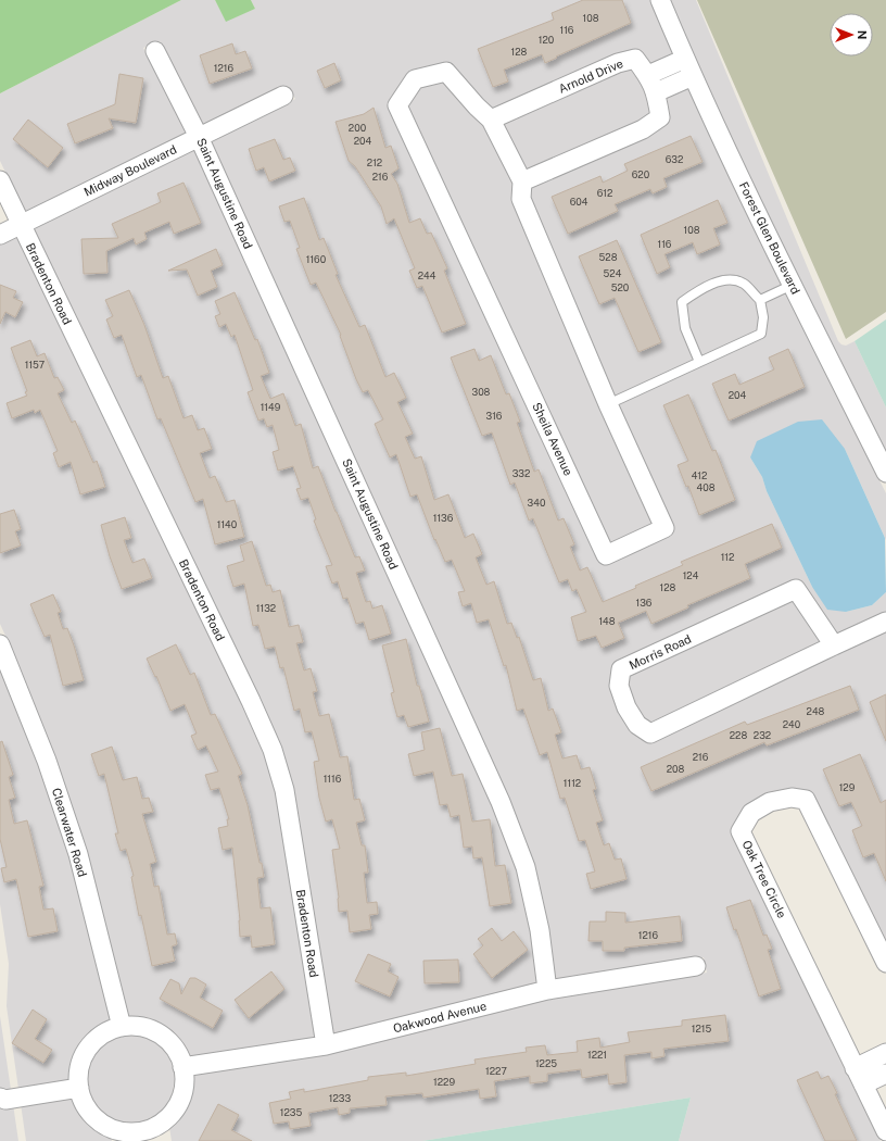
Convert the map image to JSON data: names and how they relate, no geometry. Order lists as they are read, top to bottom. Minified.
{"streets":{"street":["Arnold Drive","Midway Boulevard","Saint Augustine Road","Forest Glen Boulevard","Bradenton Road","Sheila Avenue","Morris Road","Clearwater Road","Oak Tree Circle","Oakwood Avenue"]},"crossings":[["Arnold Drive","Sheila Avenue"],["Midway Boulevard","Saint Augustine Road"],["Midway Boulevard","Bradenton Road"],["Saint Augustine Road","Oakwood Avenue"],["Bradenton Road","Oakwood Avenue"],["Clearwater Road","Oakwood Avenue"]],"house_numbers":["108","116","120","128","1216","200","204","632","212","620","216","612","604","108","116","528","1160","524","244","520","1157","308","204","1149","316","332","412","408","340","1136","1140","112","124","128","136","1132","148","248","240","228","232","216","208","1116","1112","129","1216","1215","1221","1225","1227","1229","1233","1235"],"north":"right"}
